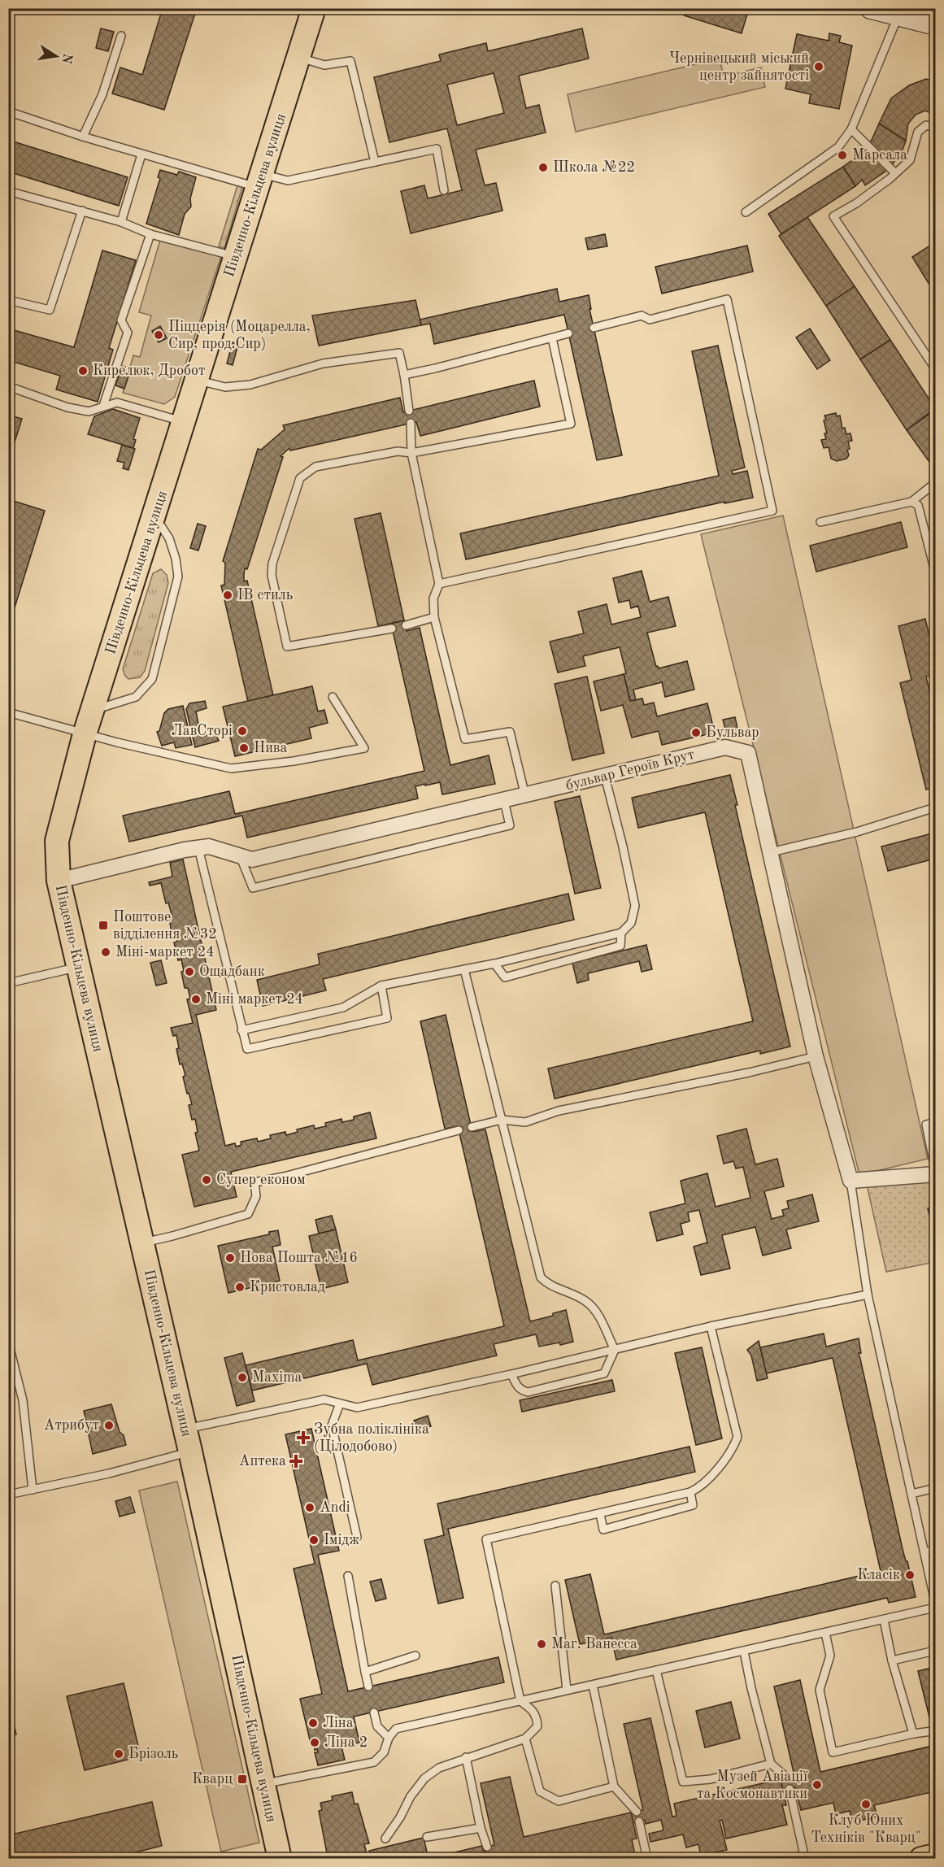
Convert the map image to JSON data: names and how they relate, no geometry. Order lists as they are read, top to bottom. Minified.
{"streets":{"main road":["Південно-Кільцева вулиця"],"street":["бульвар Героїв Крут"]},"crossings":[["Південно-Кільцева вулиця","бульвар Героїв Крут"]],"places":{"other":["Чернівецький міський центр зайнятості","Марсала","Школа №22","Піццерія (Моцарелла, Сир, прод.Сир)","Кирелюк, Дробот","ІВ стиль","ЛавСторі","Бульвар","Нива","Міні-маркет 24","Ощадбанк","Міні маркет 24","Супер економ","Нова Пошта №16","Кристовлад","Maxima","Атрибут","Andi","Імідж","Класік","Маг. Ванесса","Ліна","Ліна 2","Брізоль","Музей Авіації та Космонавтики","Клуб Юних Техніків \"Кварц\""],"transit":["Поштове відділення №32","Кварц"],"health":["Зубна поліклініка (Цілодобово)","Аптека"]},"north":"right"}
